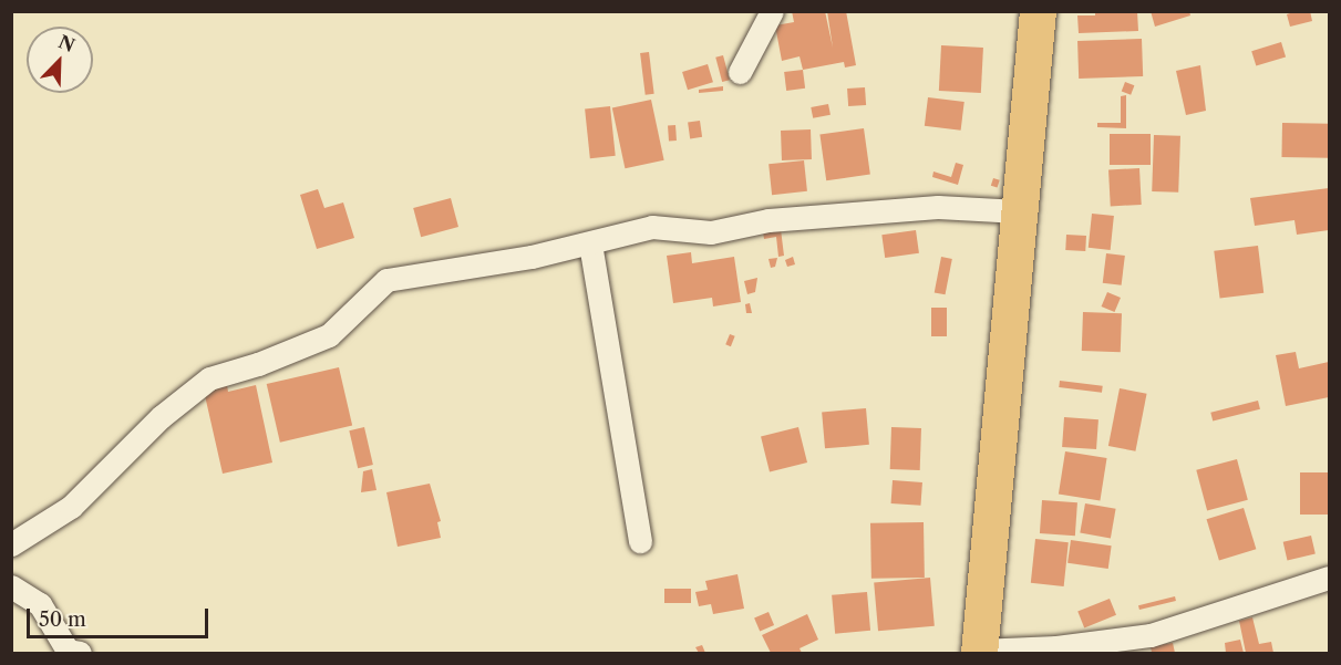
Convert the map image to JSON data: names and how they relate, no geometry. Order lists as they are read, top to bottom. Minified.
{"scale_bar":"50 m","north":"top right"}
